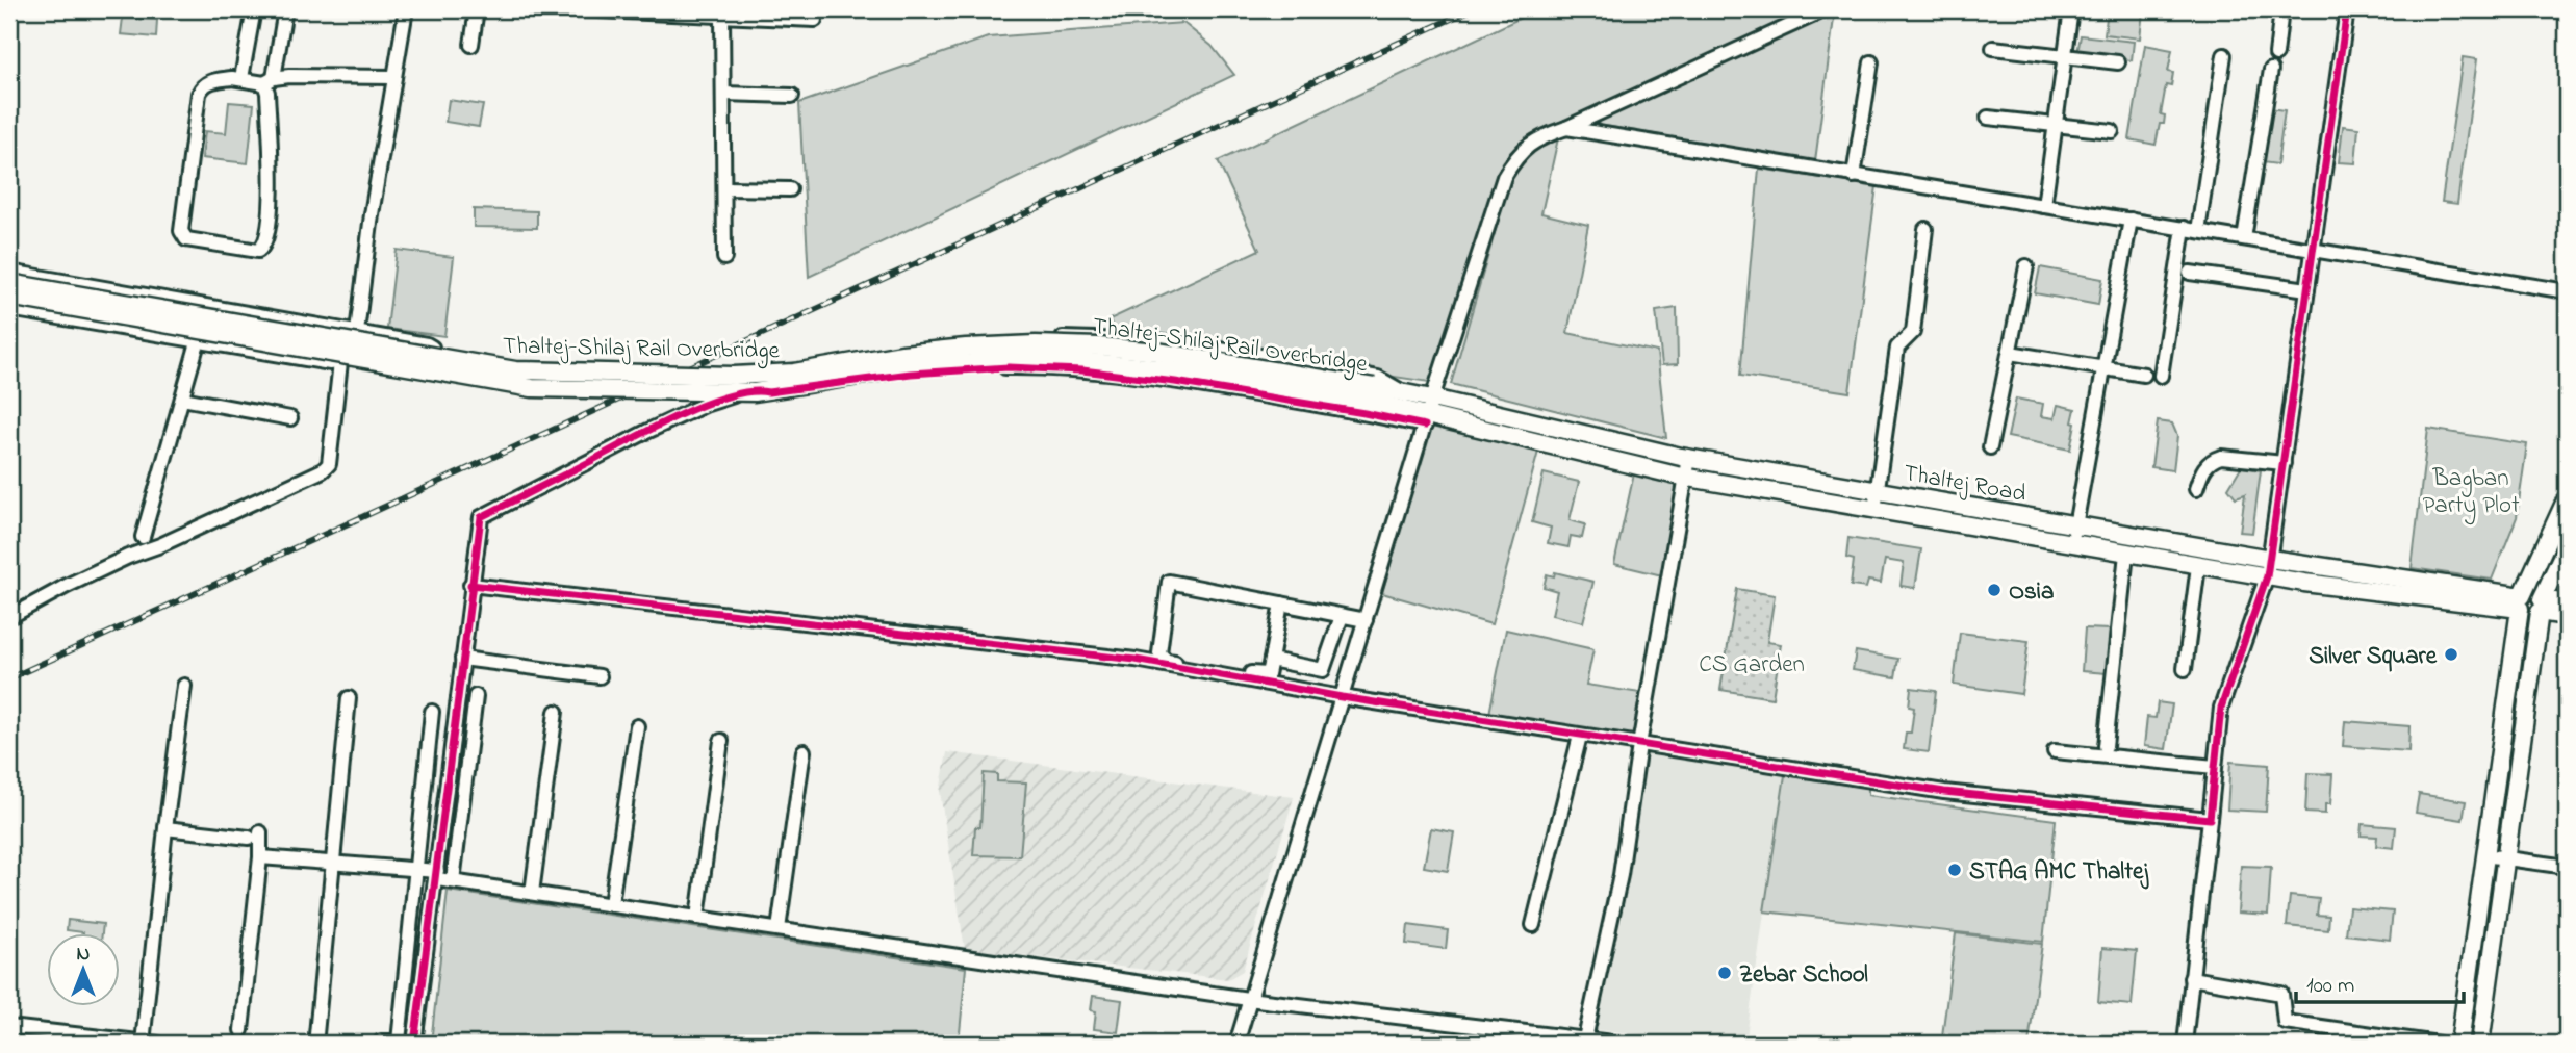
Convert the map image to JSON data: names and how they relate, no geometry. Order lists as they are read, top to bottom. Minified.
{"streets":{"main road":["Thaltej-Shilaj Rail Overbridge","Thaltej Road"]},"crossings":[["Thaltej-Shilaj Rail Overbridge","Thaltej Road"]],"parks":["Bagban Party Plot","CS Garden"],"places":["Osia","Silver Square","STAG AMC Thaltej","Zebar School"],"scale_bar":"100 m","north":"top"}
